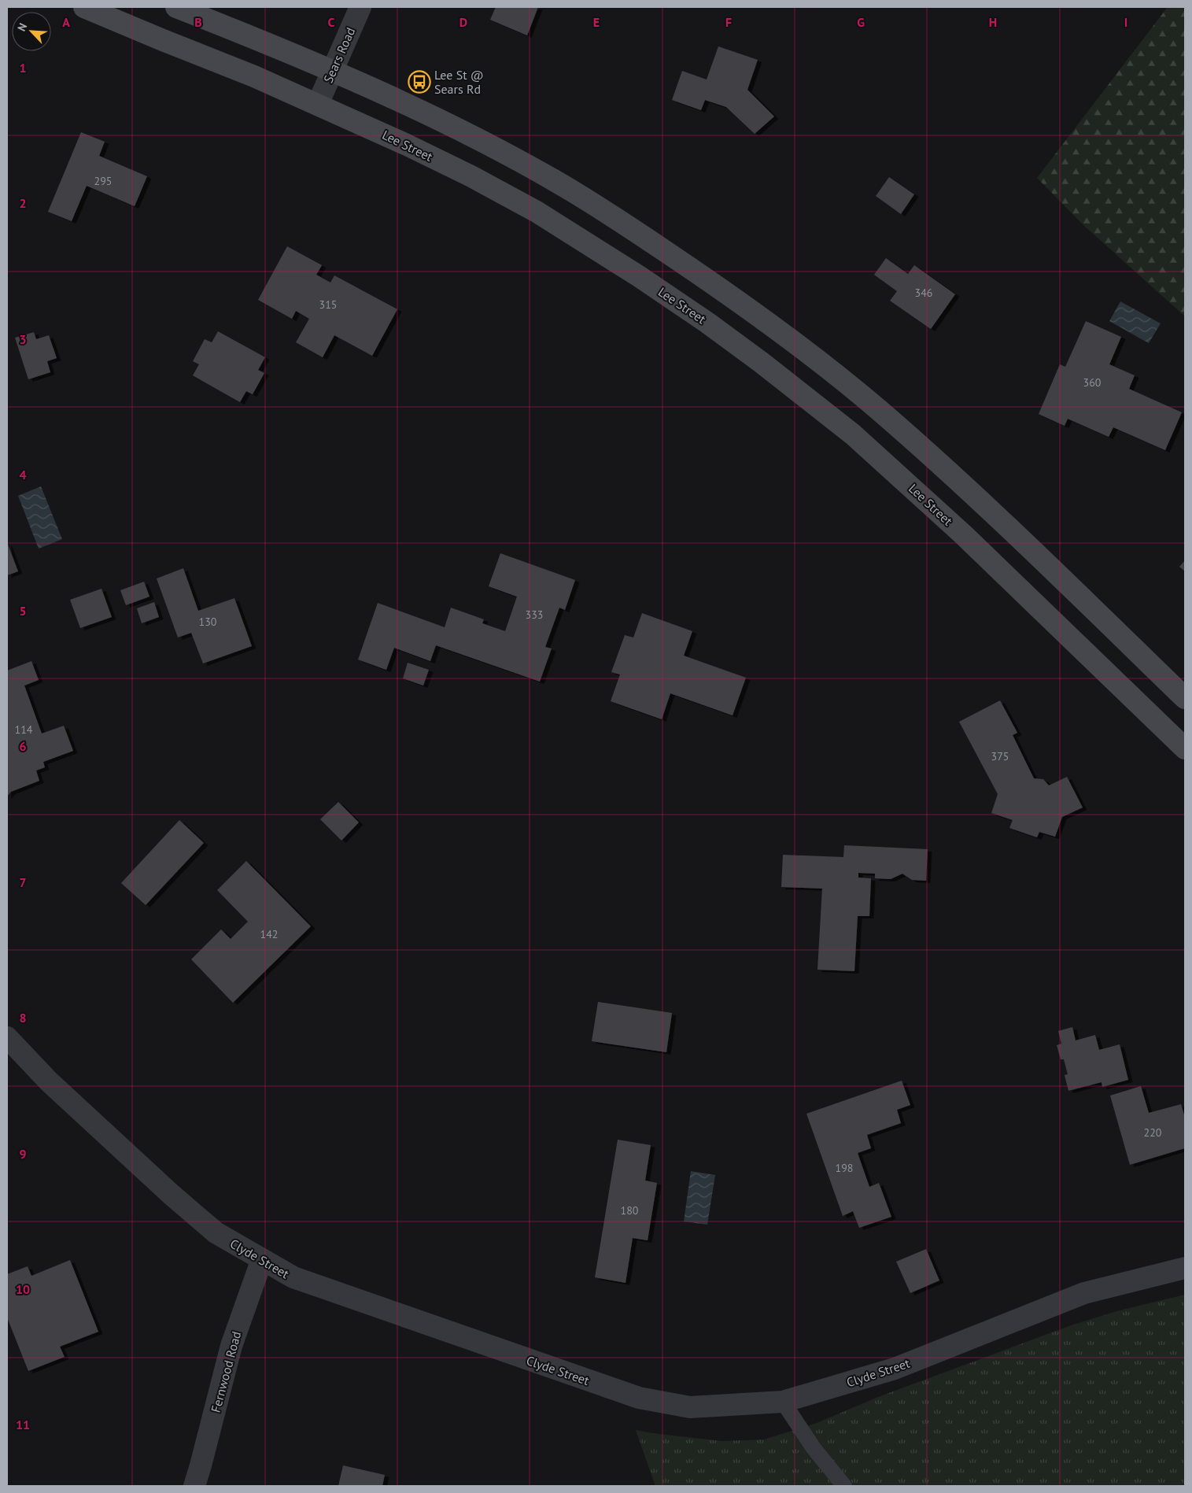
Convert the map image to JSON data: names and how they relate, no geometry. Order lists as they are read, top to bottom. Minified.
{"streets":{"main road":["Lee Street"],"street":["Sears Road","Clyde Street","Fernwood Road"]},"crossings":[["Sears Road","Lee Street"],["Clyde Street","Fernwood Road"]],"places":{"bus stop":["Lee St @ Sears Rd"]},"house_numbers":["295","346","315","360","333","130","114","375","142","220","198","180"],"north":"top left","grid":{"columns":["A","B","C","D","E","F","G","H","I"],"rows":["1","2","3","4","5","6","7","8","9","10","11"]}}
